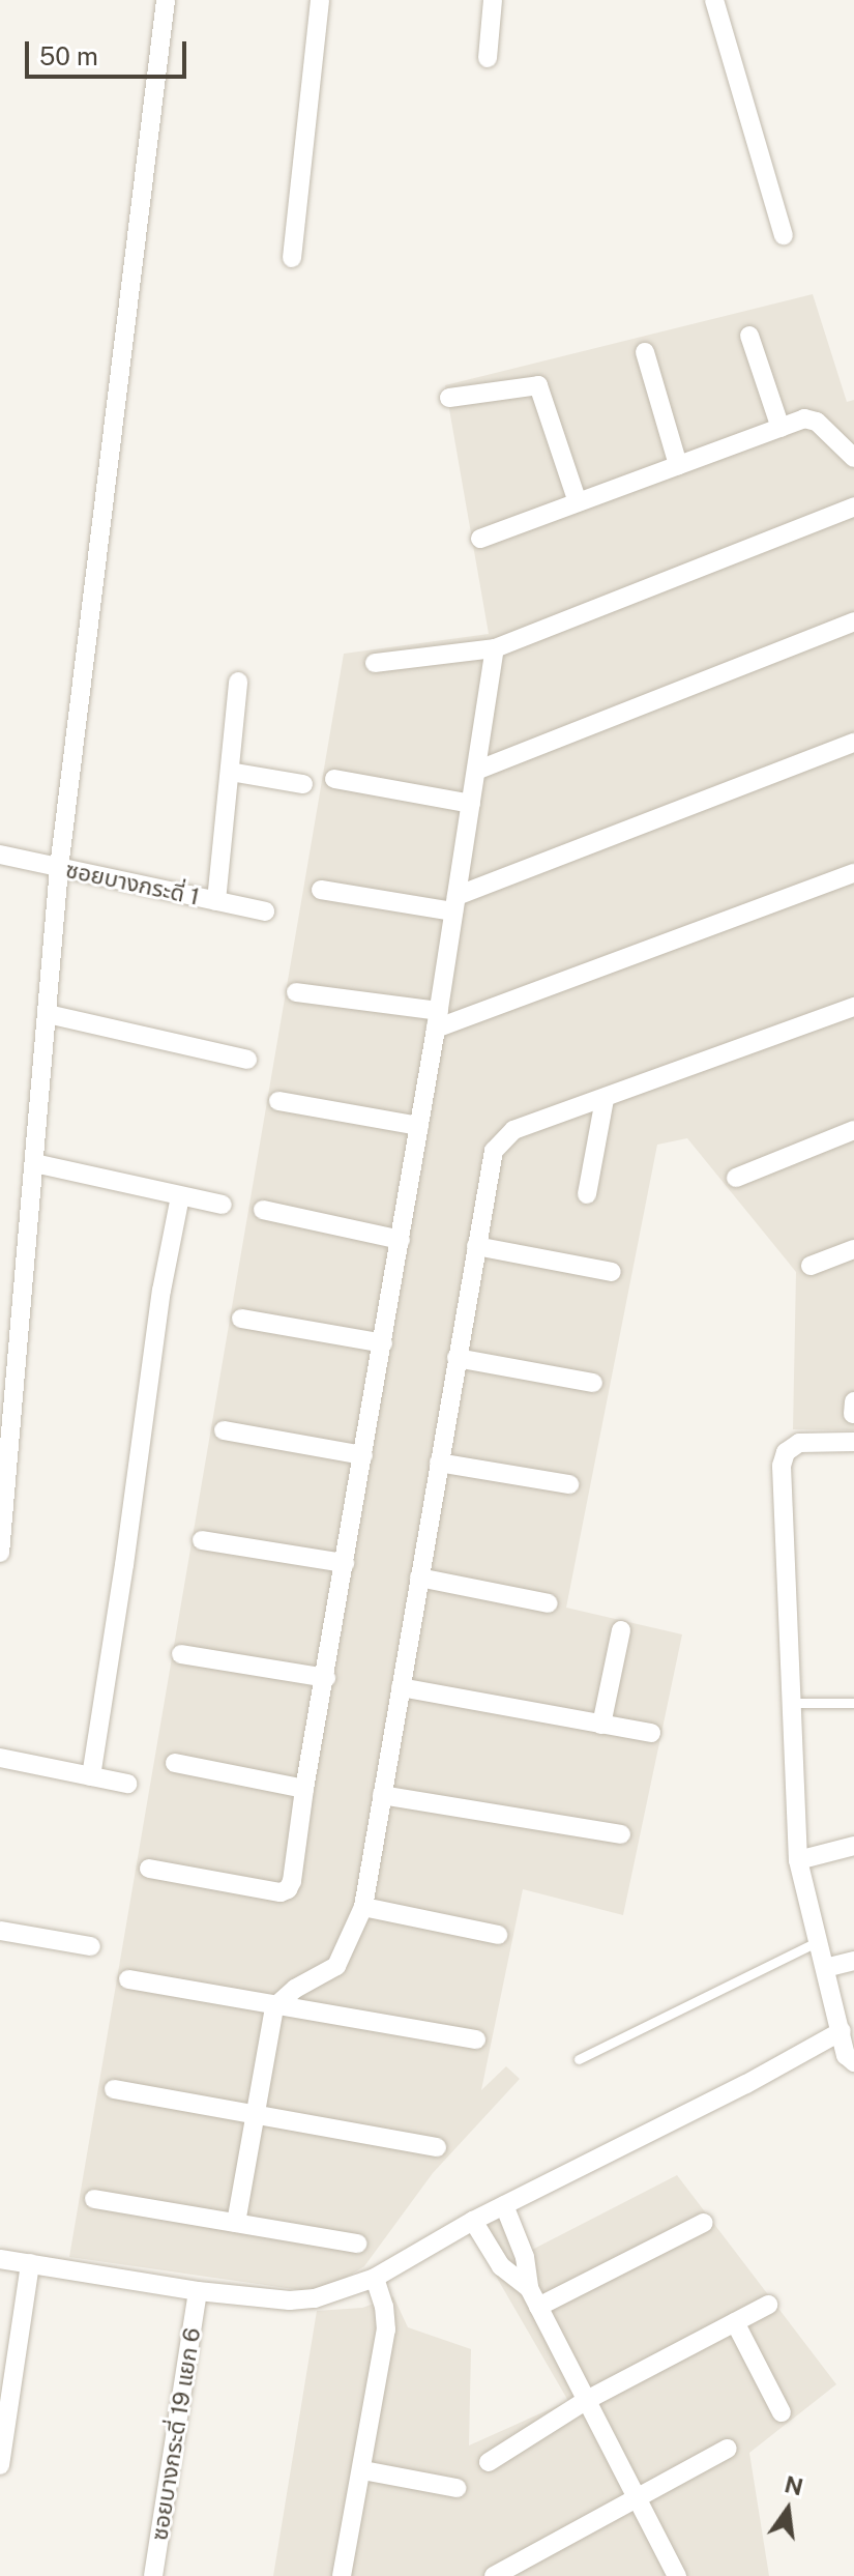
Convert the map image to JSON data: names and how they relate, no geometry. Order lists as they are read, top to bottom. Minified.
{"streets":{"street":["ซอยบางกระดี่ 1","ซอยบางกระดี่ 19 แยก 6"]},"scale_bar":"50 m","north":"top"}
